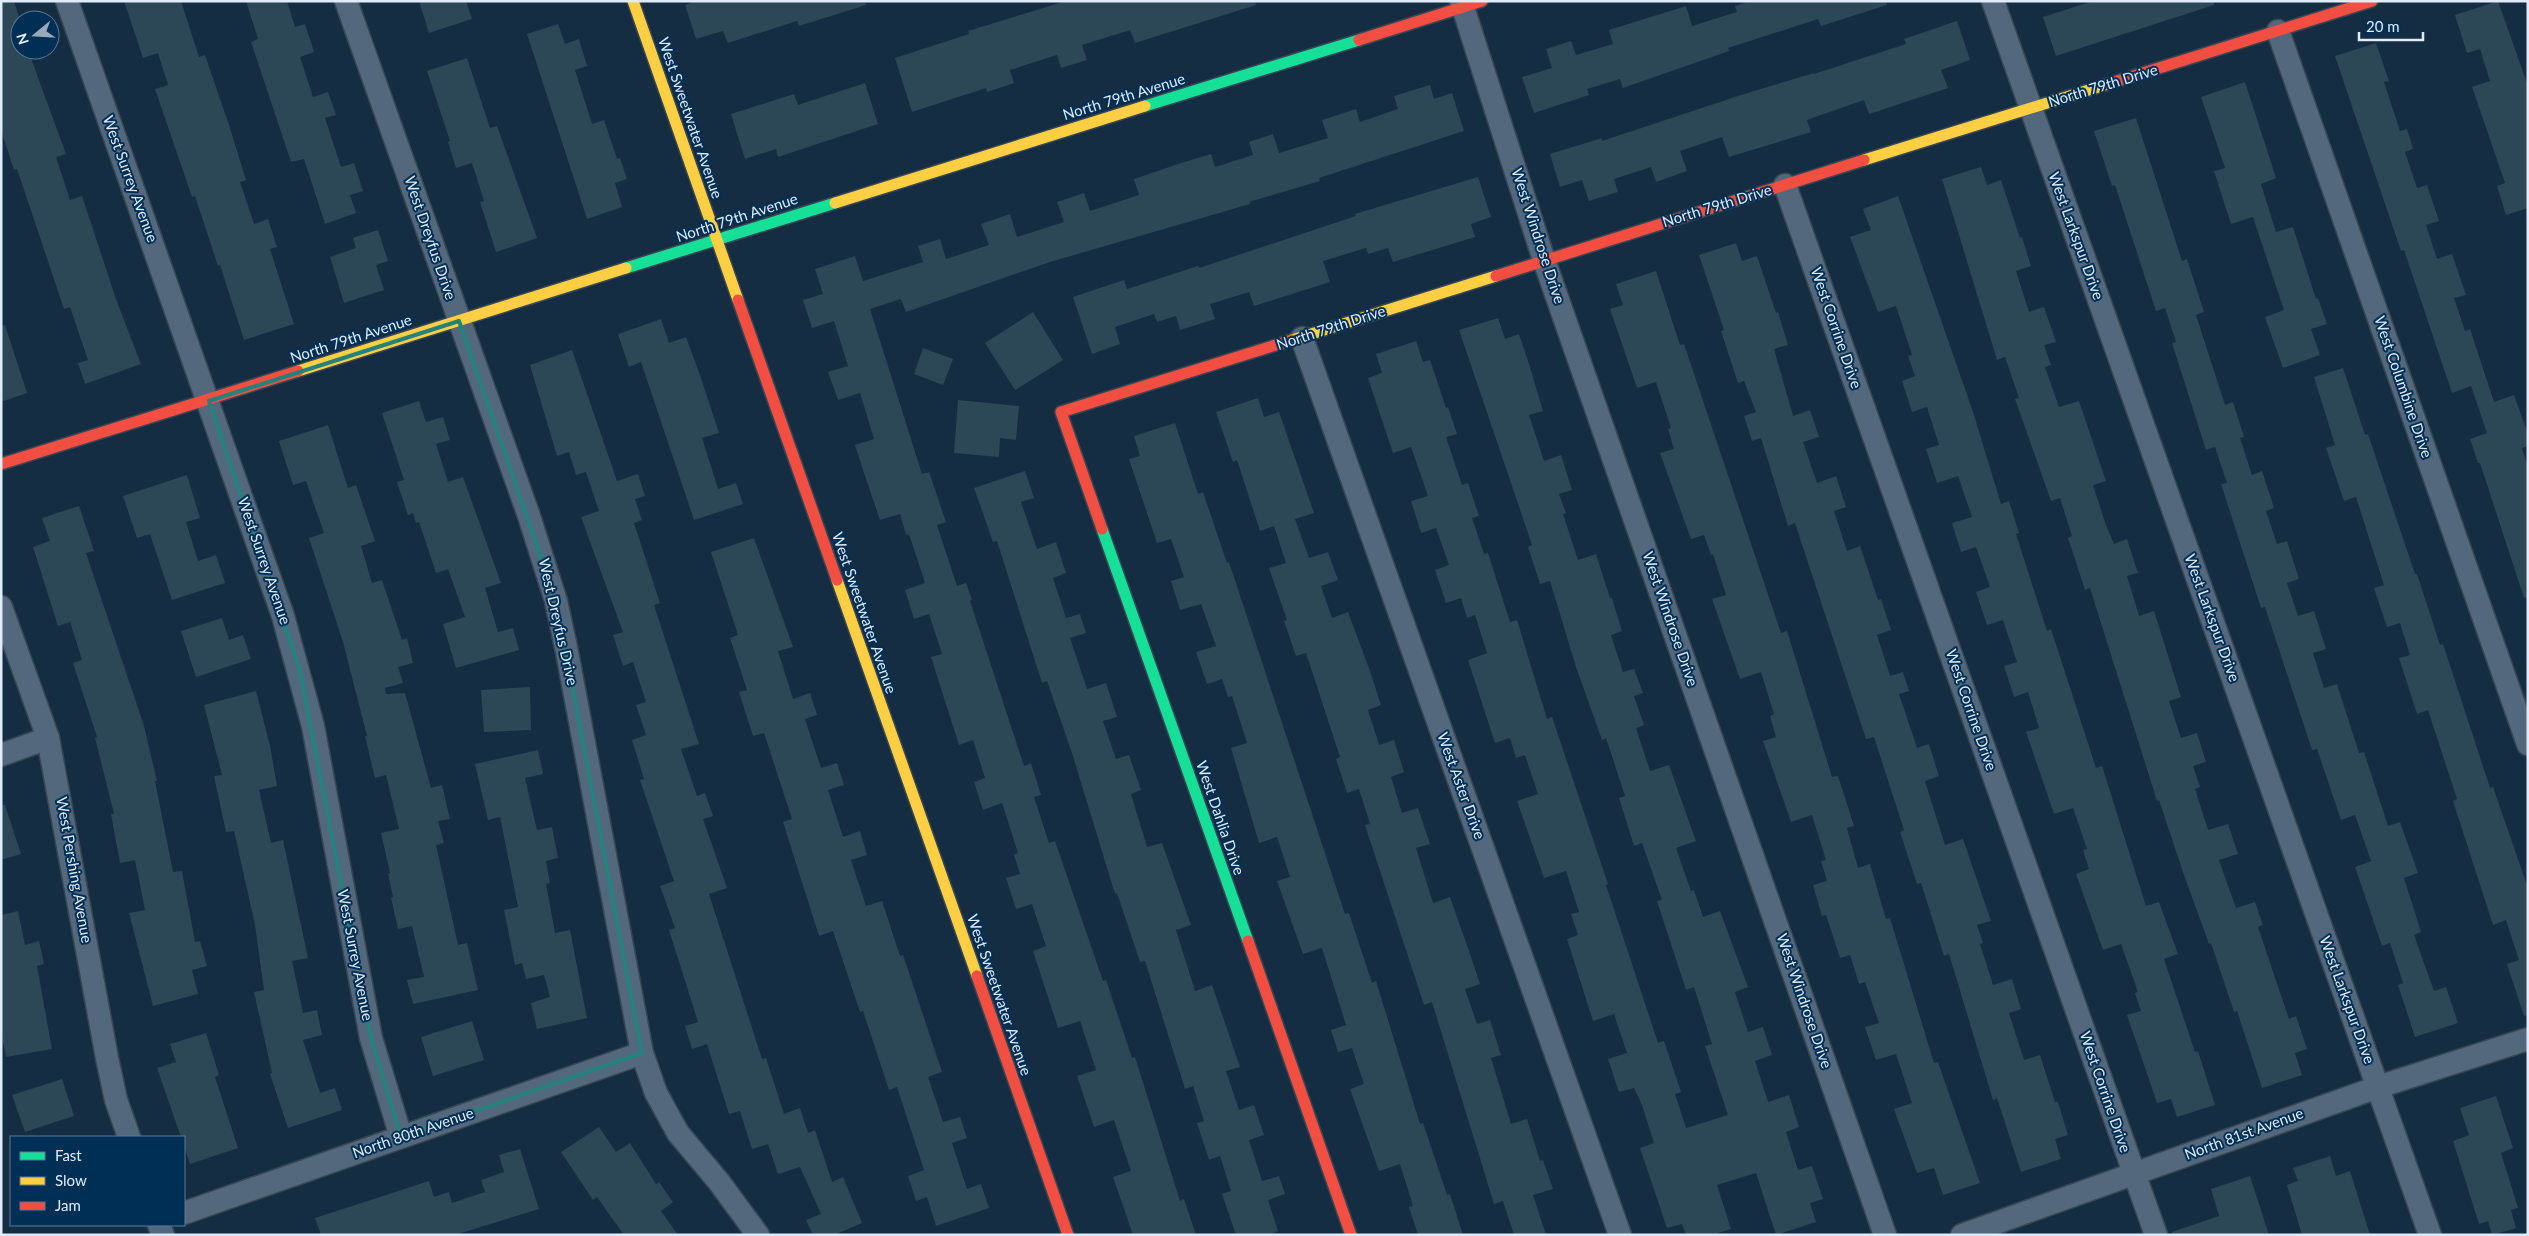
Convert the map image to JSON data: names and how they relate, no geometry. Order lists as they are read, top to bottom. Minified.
{"streets":{"street":["North 79th Drive","North 79th Avenue","West Sweetwater Avenue","West Surrey Avenue","West Windrose Drive","West Larkspur Drive","West Dreyfus Drive","West Corrine Drive","West Columbine Drive","West Aster Drive","West Dahlia Drive","West Pershing Avenue","North 80th Avenue","North 81st Avenue"]},"crossings":[["North 79th Drive","West Windrose Drive"],["North 79th Drive","West Larkspur Drive"],["North 79th Drive","West Corrine Drive"],["North 79th Drive","West Columbine Drive"],["North 79th Drive","West Aster Drive"],["North 79th Drive","West Dahlia Drive"],["North 79th Avenue","West Sweetwater Avenue"],["North 79th Avenue","West Surrey Avenue"],["North 79th Avenue","West Windrose Drive"],["North 79th Avenue","West Dreyfus Drive"],["West Surrey Avenue","North 80th Avenue"],["West Larkspur Drive","North 81st Avenue"],["West Dreyfus Drive","North 80th Avenue"],["West Corrine Drive","North 81st Avenue"]],"legend":["Fast","Slow","Jam"],"scale_bar":"20 m","north":"left"}
